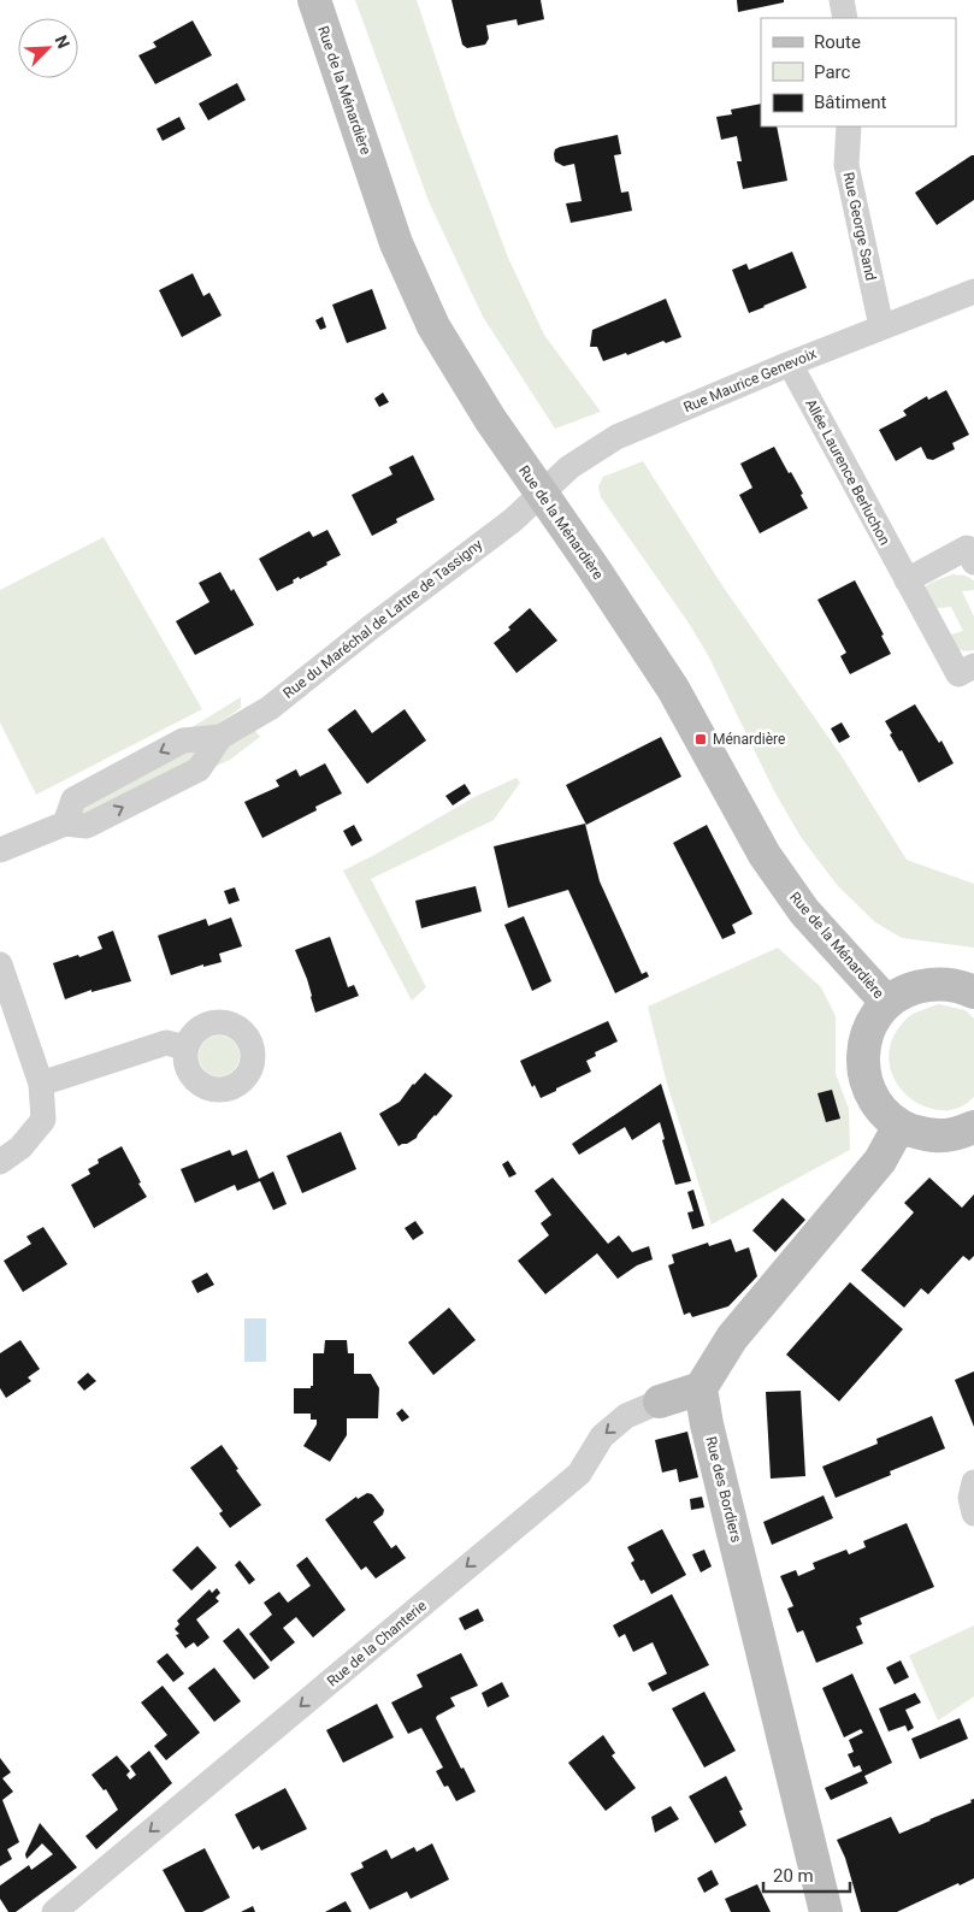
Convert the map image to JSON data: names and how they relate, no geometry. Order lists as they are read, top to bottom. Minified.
{"streets":{"main road":["Rue de la Ménardière","Rue des Bordiers","Rue de la Chanterie"],"street":["Rue George Sand","Rue Maurice Genevoix","Allée Laurence Berluchon","Rue du Maréchal de Lattre de Tassigny"]},"crossings":[["Rue de la Ménardière","Rue Maurice Genevoix"],["Rue de la Ménardière","Rue du Maréchal de Lattre de Tassigny"],["Rue George Sand","Rue Maurice Genevoix"],["Rue Maurice Genevoix","Allée Laurence Berluchon"],["Rue Maurice Genevoix","Rue du Maréchal de Lattre de Tassigny"],["Rue des Bordiers","Rue de la Chanterie"]],"one_way":["Rue de la Chanterie"],"places":{"transit":["Ménardière"]},"legend":["Route","Parc","Bâtiment"],"scale_bar":"20 m","north":"top right"}
